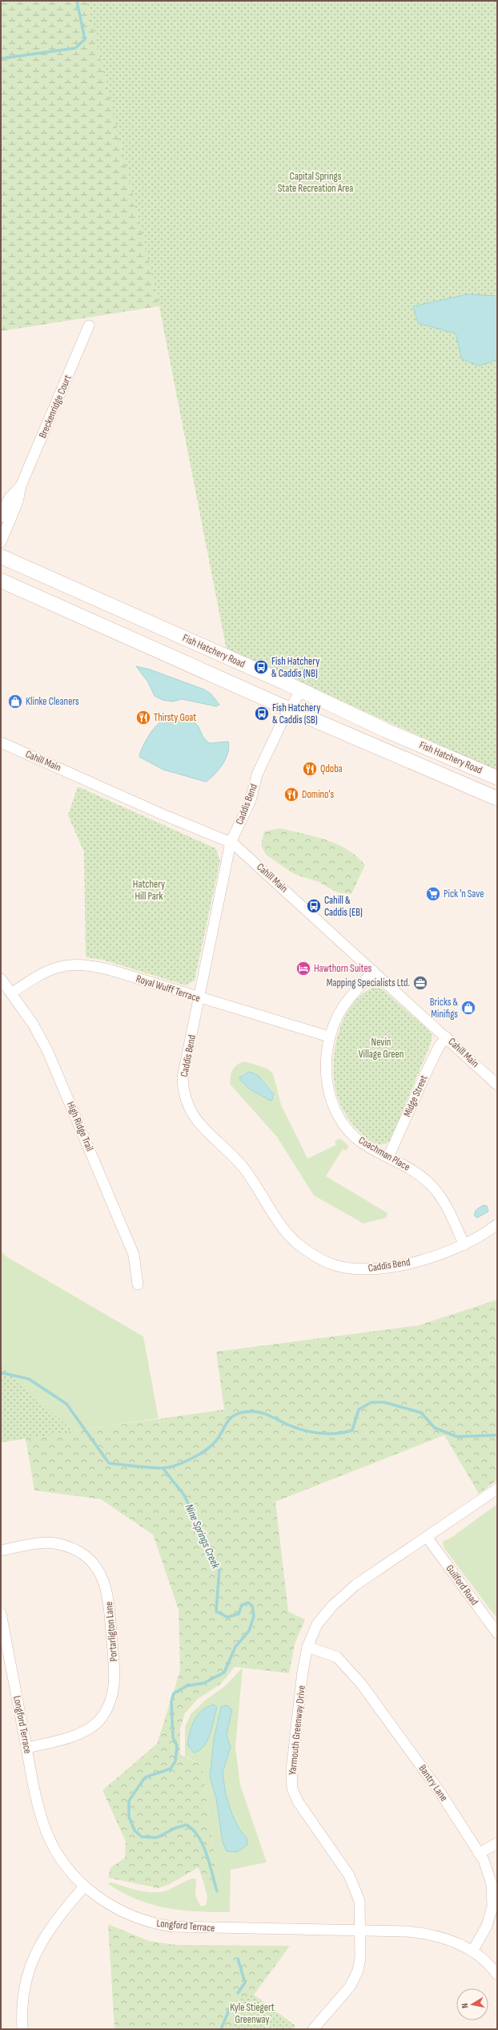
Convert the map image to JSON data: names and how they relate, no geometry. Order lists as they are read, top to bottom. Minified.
{"streets":{"main road":["Fish Hatchery Road"],"street":["Breckenridge Court","Cahill Main","Caddis Bend","Royal Wulff Terrace","Midge Street","High Ridge Trail","Coachman Place","Guilford Road","Portarligton Lane","Longford Terrace","Yarmouth Greenway Drive","Bantry Lane"]},"crossings":[["Fish Hatchery Road","Caddis Bend"],["Cahill Main","Caddis Bend"],["Cahill Main","Midge Street"],["Cahill Main","Coachman Place"],["Caddis Bend","Royal Wulff Terrace"],["Caddis Bend","Coachman Place"],["Royal Wulff Terrace","High Ridge Trail"],["Royal Wulff Terrace","Coachman Place"],["Midge Street","Coachman Place"],["Guilford Road","Yarmouth Greenway Drive"],["Portarligton Lane","Longford Terrace"],["Longford Terrace","Yarmouth Greenway Drive"],["Longford Terrace","Bantry Lane"],["Yarmouth Greenway Drive","Bantry Lane"]],"water":["Nine Springs Creek"],"parks":["Capital Springs State Recreation Area","Hatchery Hill Park","Nevin Village Green","Kyle Stiegert Greenway"],"places":{"bus stop":["Fish Hatchery & Caddis (NB)","Fish Hatchery & Caddis (SB)","Cahill & Caddis (EB)"],"shop":["Klinke Cleaners","Bricks & Minifigs"],"restaurant":["Thirsty Goat","Qdoba","Domino's"],"supermarket":["Pick 'n Save"],"hotel":["Hawthorn Suites"],"office":["Mapping Specialists Ltd."]},"north":"left"}
